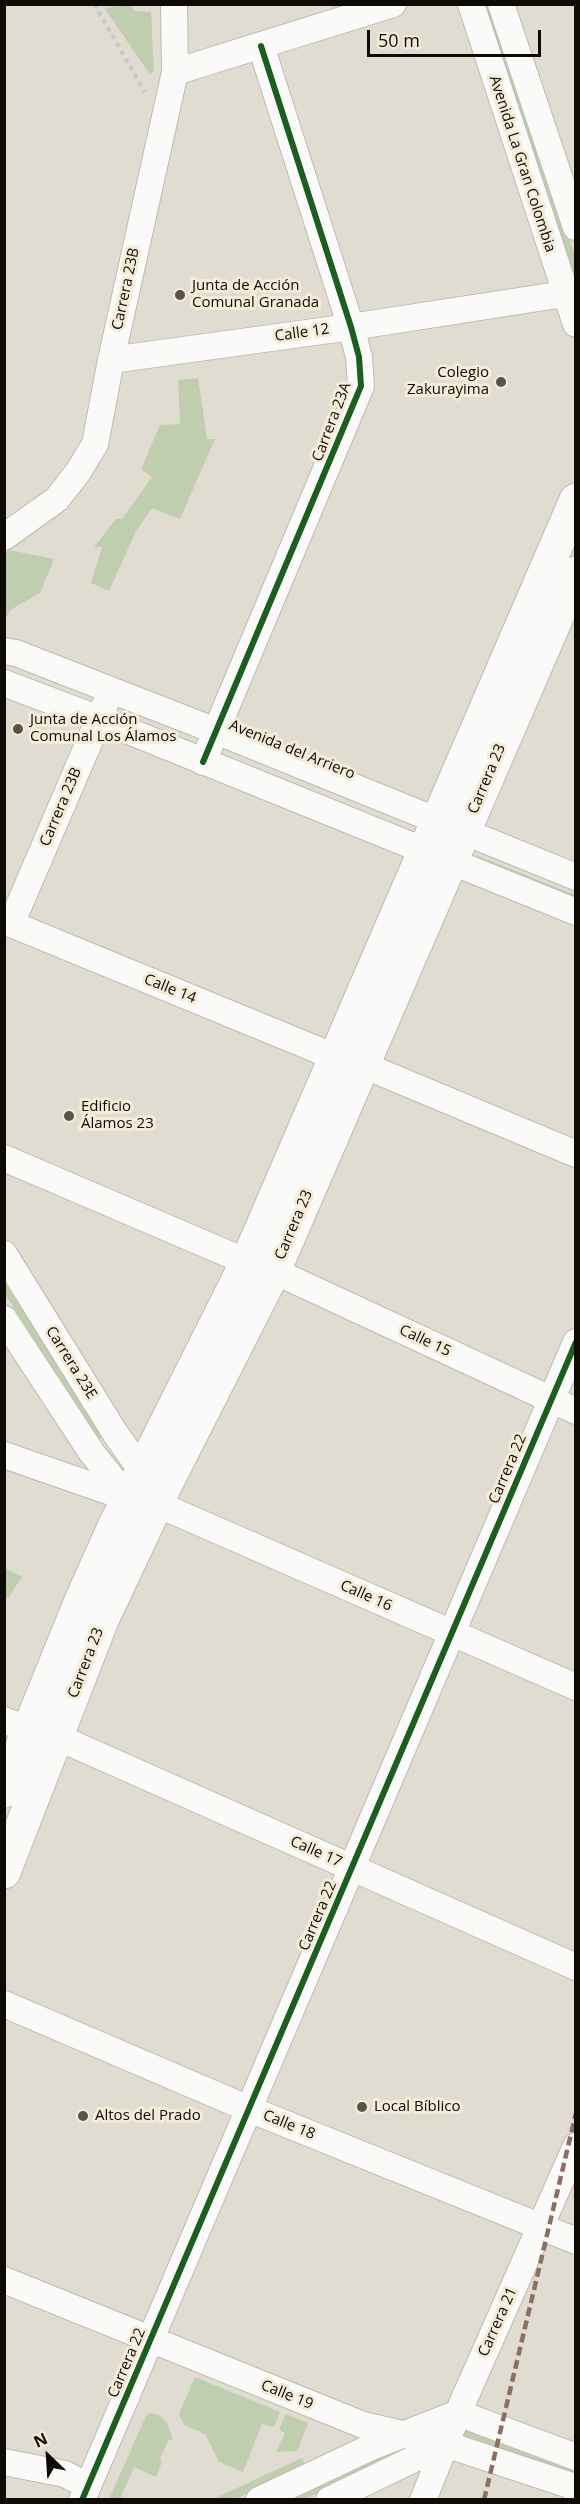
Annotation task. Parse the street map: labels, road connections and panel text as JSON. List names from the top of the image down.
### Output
{
  "streets": {
    "main road": ["Carrera 23"],
    "street": [
      "Avenida La Gran Colombia",
      "Carrera 23B",
      "Calle 12",
      "Carrera 23A",
      "Avenida del Arriero",
      "Calle 14",
      "Calle 15",
      "Carrera 23E",
      "Carrera 22",
      "Calle 16",
      "Calle 17",
      "Calle 18",
      "Carrera 21",
      "Calle 19"
    ]
  },
  "crossings": [
    ["Avenida La Gran Colombia", "Calle 12"],
    ["Carrera 23B", "Calle 12"],
    ["Carrera 23B", "Avenida del Arriero"],
    ["Carrera 23B", "Calle 14"],
    ["Calle 12", "Carrera 23A"],
    ["Carrera 23A", "Avenida del Arriero"],
    ["Avenida del Arriero", "Carrera 23"],
    ["Carrera 23", "Calle 14"],
    ["Carrera 23", "Calle 15"],
    ["Carrera 23", "Carrera 23E"],
    ["Carrera 23", "Calle 16"],
    ["Carrera 23", "Calle 17"],
    ["Calle 15", "Carrera 22"],
    ["Carrera 23E", "Calle 16"],
    ["Carrera 22", "Calle 16"],
    ["Carrera 22", "Calle 17"],
    ["Carrera 22", "Calle 18"],
    ["Carrera 22", "Calle 19"],
    ["Calle 18", "Carrera 21"],
    ["Carrera 21", "Calle 19"]
  ],
  "places": [
    "Junta de Acción Comunal Granada",
    "Colegio Zakurayima",
    "Junta de Acción Comunal Los Álamos",
    "Edificio Álamos 23",
    "Local Bíblico",
    "Altos del Prado"
  ],
  "scale_bar": "50 m",
  "north": "top left"
}
